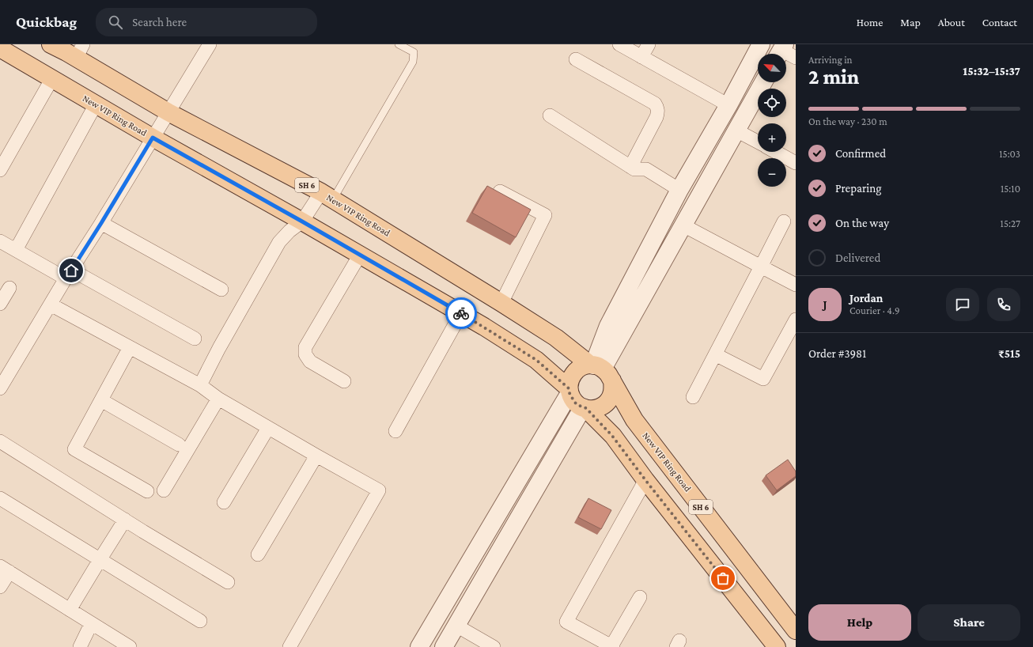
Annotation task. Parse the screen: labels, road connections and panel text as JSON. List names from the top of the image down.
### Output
{
  "streets": {
    "main road": ["New VIP Ring Road", "SH 6"]
  },
  "crossings": [
    ["New VIP Ring Road", "SH 6"]
  ],
  "north": "top left",
  "page": {
    "header": "Quickbag",
    "search": "Search here",
    "nav": [
      "Home",
      "Map",
      "About",
      "Contact"
    ],
    "heading": ["2 min", "Arriving in", "15:32–15:37"],
    "panel": [
      "Jordan",
      "Courier · 4.9",
      "Order #3981",
      "₹515"
    ],
    "map_buttons": ["+", "−"],
    "bar": "On the way · 230 m",
    "list": [
      ["Confirmed", "15:03"],
      ["Preparing", "15:10"],
      ["On the way", "15:27"],
      "Delivered"
    ],
    "round": "J",
    "buttons": ["Help", "Share"]
  }
}
